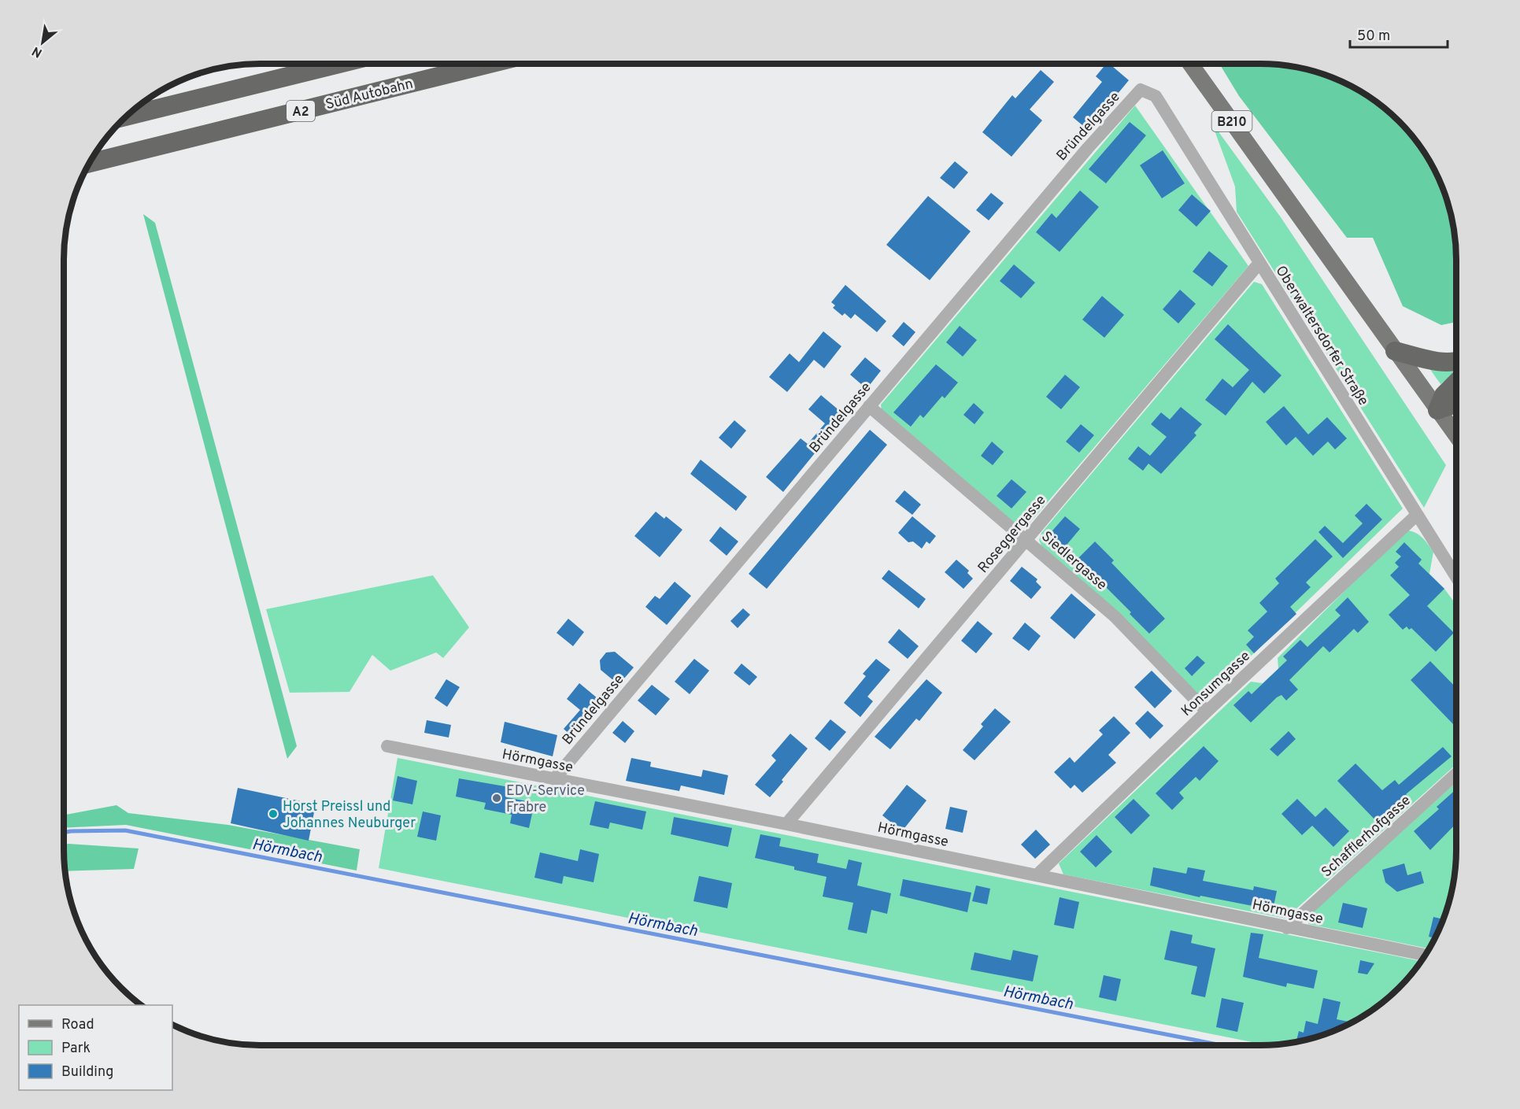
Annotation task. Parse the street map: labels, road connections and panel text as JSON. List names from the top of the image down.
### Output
{
  "streets": {
    "highway": ["Süd Autobahn", "A2"],
    "main road": ["B210"],
    "street": [
      "Bründelgasse",
      "Oberwaltersdorfer Straße",
      "Roseggergasse",
      "Siedlergasse",
      "Konsumgasse",
      "Hörmgasse",
      "Schafflerhofgasse"
    ]
  },
  "crossings": [
    ["Bründelgasse", "Oberwaltersdorfer Straße"],
    ["Bründelgasse", "Siedlergasse"],
    ["Bründelgasse", "Hörmgasse"],
    ["Oberwaltersdorfer Straße", "Roseggergasse"],
    ["Oberwaltersdorfer Straße", "Konsumgasse"],
    ["Roseggergasse", "Siedlergasse"],
    ["Roseggergasse", "Hörmgasse"],
    ["Siedlergasse", "Konsumgasse"],
    ["Konsumgasse", "Hörmgasse"],
    ["Hörmgasse", "Schafflerhofgasse"]
  ],
  "water": ["Hörmbach"],
  "places": ["EDV-Service Frabre", "Horst Preissl und Johannes Neuburger"],
  "legend": ["Road", "Park", "Building"],
  "scale_bar": "50 m",
  "north": "bottom left"
}
